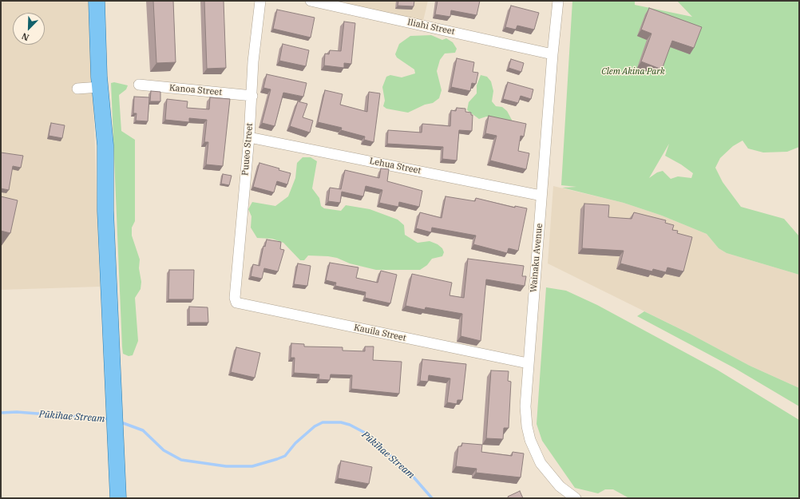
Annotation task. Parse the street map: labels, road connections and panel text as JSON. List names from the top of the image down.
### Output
{
  "streets": {
    "street": [
      "Iliahi Street",
      "Kanoa Street",
      "Puueo Street",
      "Lehua Street",
      "Wainaku Avenue",
      "Kauila Street"
    ]
  },
  "crossings": [
    ["Iliahi Street", "Wainaku Avenue"],
    ["Kanoa Street", "Puueo Street"],
    ["Puueo Street", "Lehua Street"],
    ["Puueo Street", "Kauila Street"],
    ["Lehua Street", "Wainaku Avenue"],
    ["Wainaku Avenue", "Kauila Street"]
  ],
  "water": ["Pūkīhae Stream"],
  "parks": ["Clem Akina Park"],
  "north": "bottom left"
}
